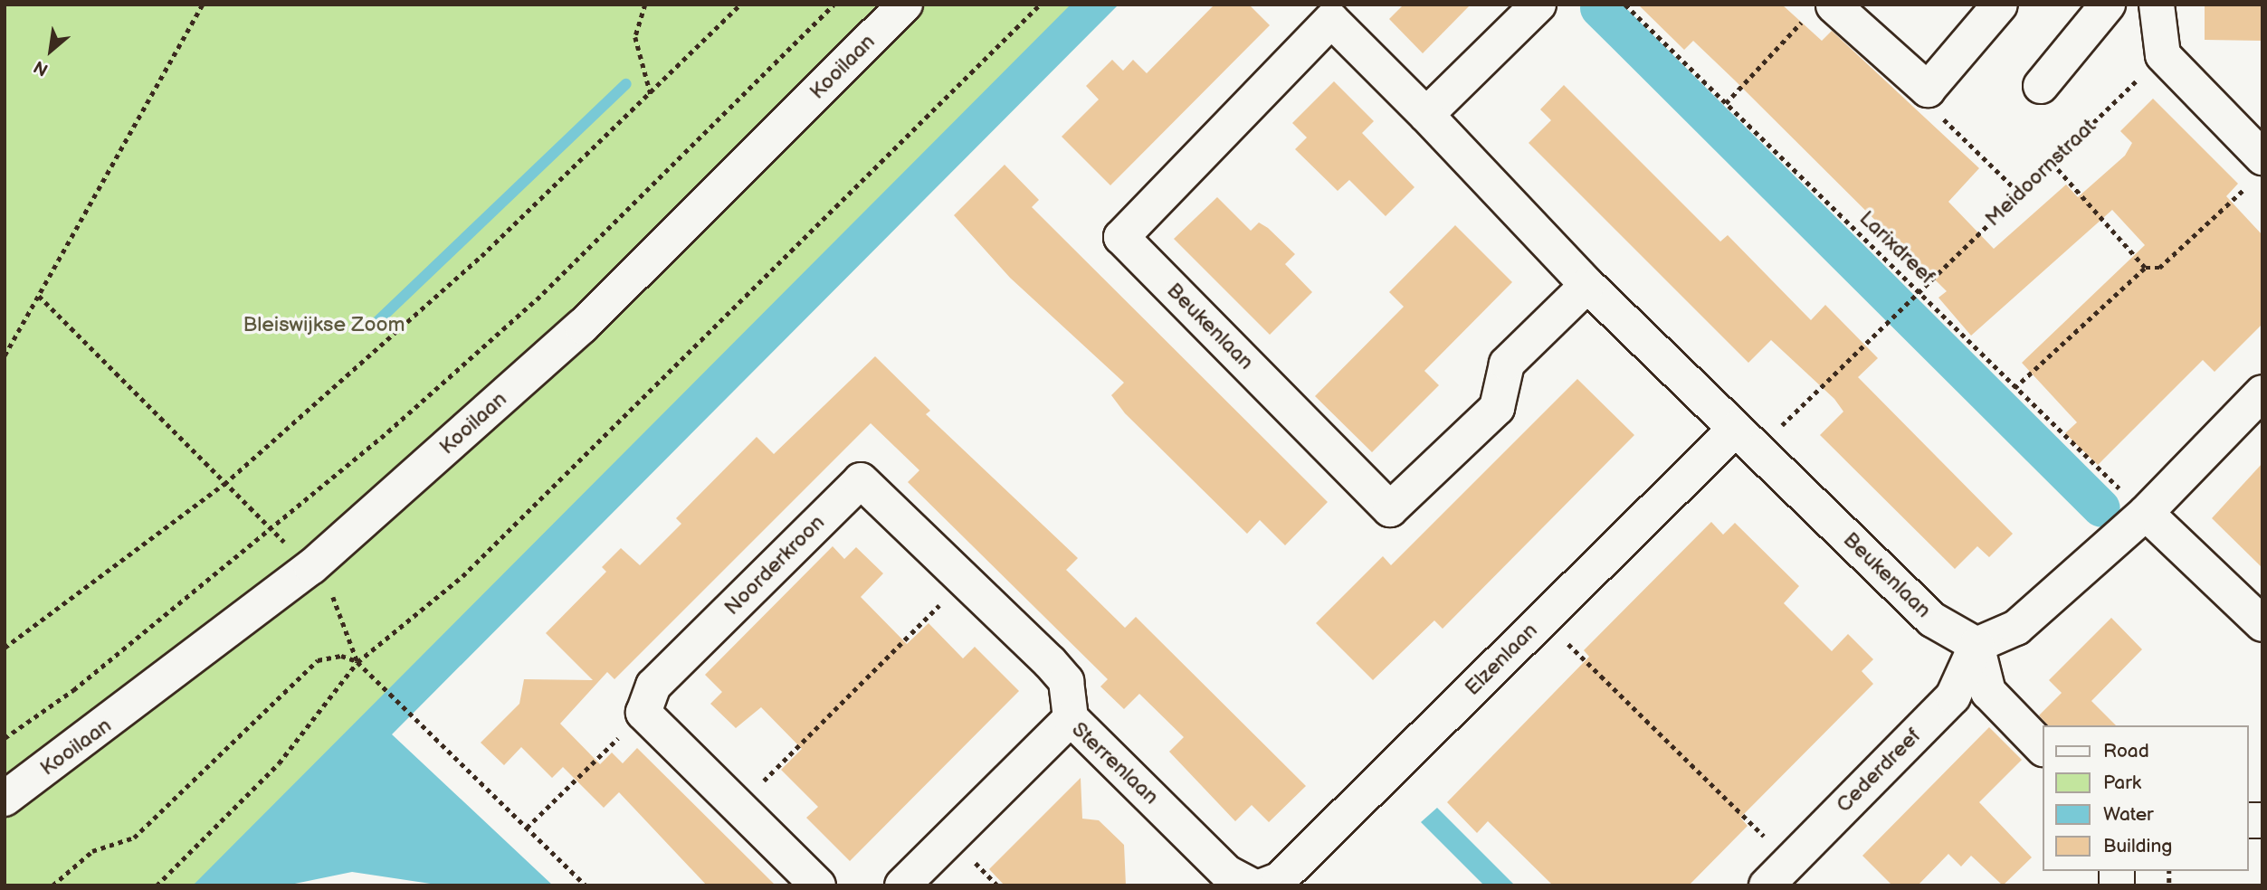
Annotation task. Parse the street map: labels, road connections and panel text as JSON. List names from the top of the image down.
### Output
{
  "streets": {
    "street": [
      "Kooilaan",
      "Beukenlaan",
      "Noorderkroon",
      "Elzenlaan",
      "Sterrenlaan",
      "Cederdreef"
    ],
    "path": ["Meidoornstraat", "Larixdreef"]
  },
  "crossings": [
    ["Meidoornstraat", "Larixdreef"],
    ["Meidoornstraat", "Beukenlaan"],
    ["Meidoornstraat", "Elzenlaan"],
    ["Beukenlaan", "Elzenlaan"],
    ["Beukenlaan", "Cederdreef"],
    ["Noorderkroon", "Sterrenlaan"]
  ],
  "parks": ["Bleiswijkse Zoom"],
  "legend": [
    "Road",
    "Park",
    "Water",
    "Building"
  ],
  "north": "bottom left"
}
